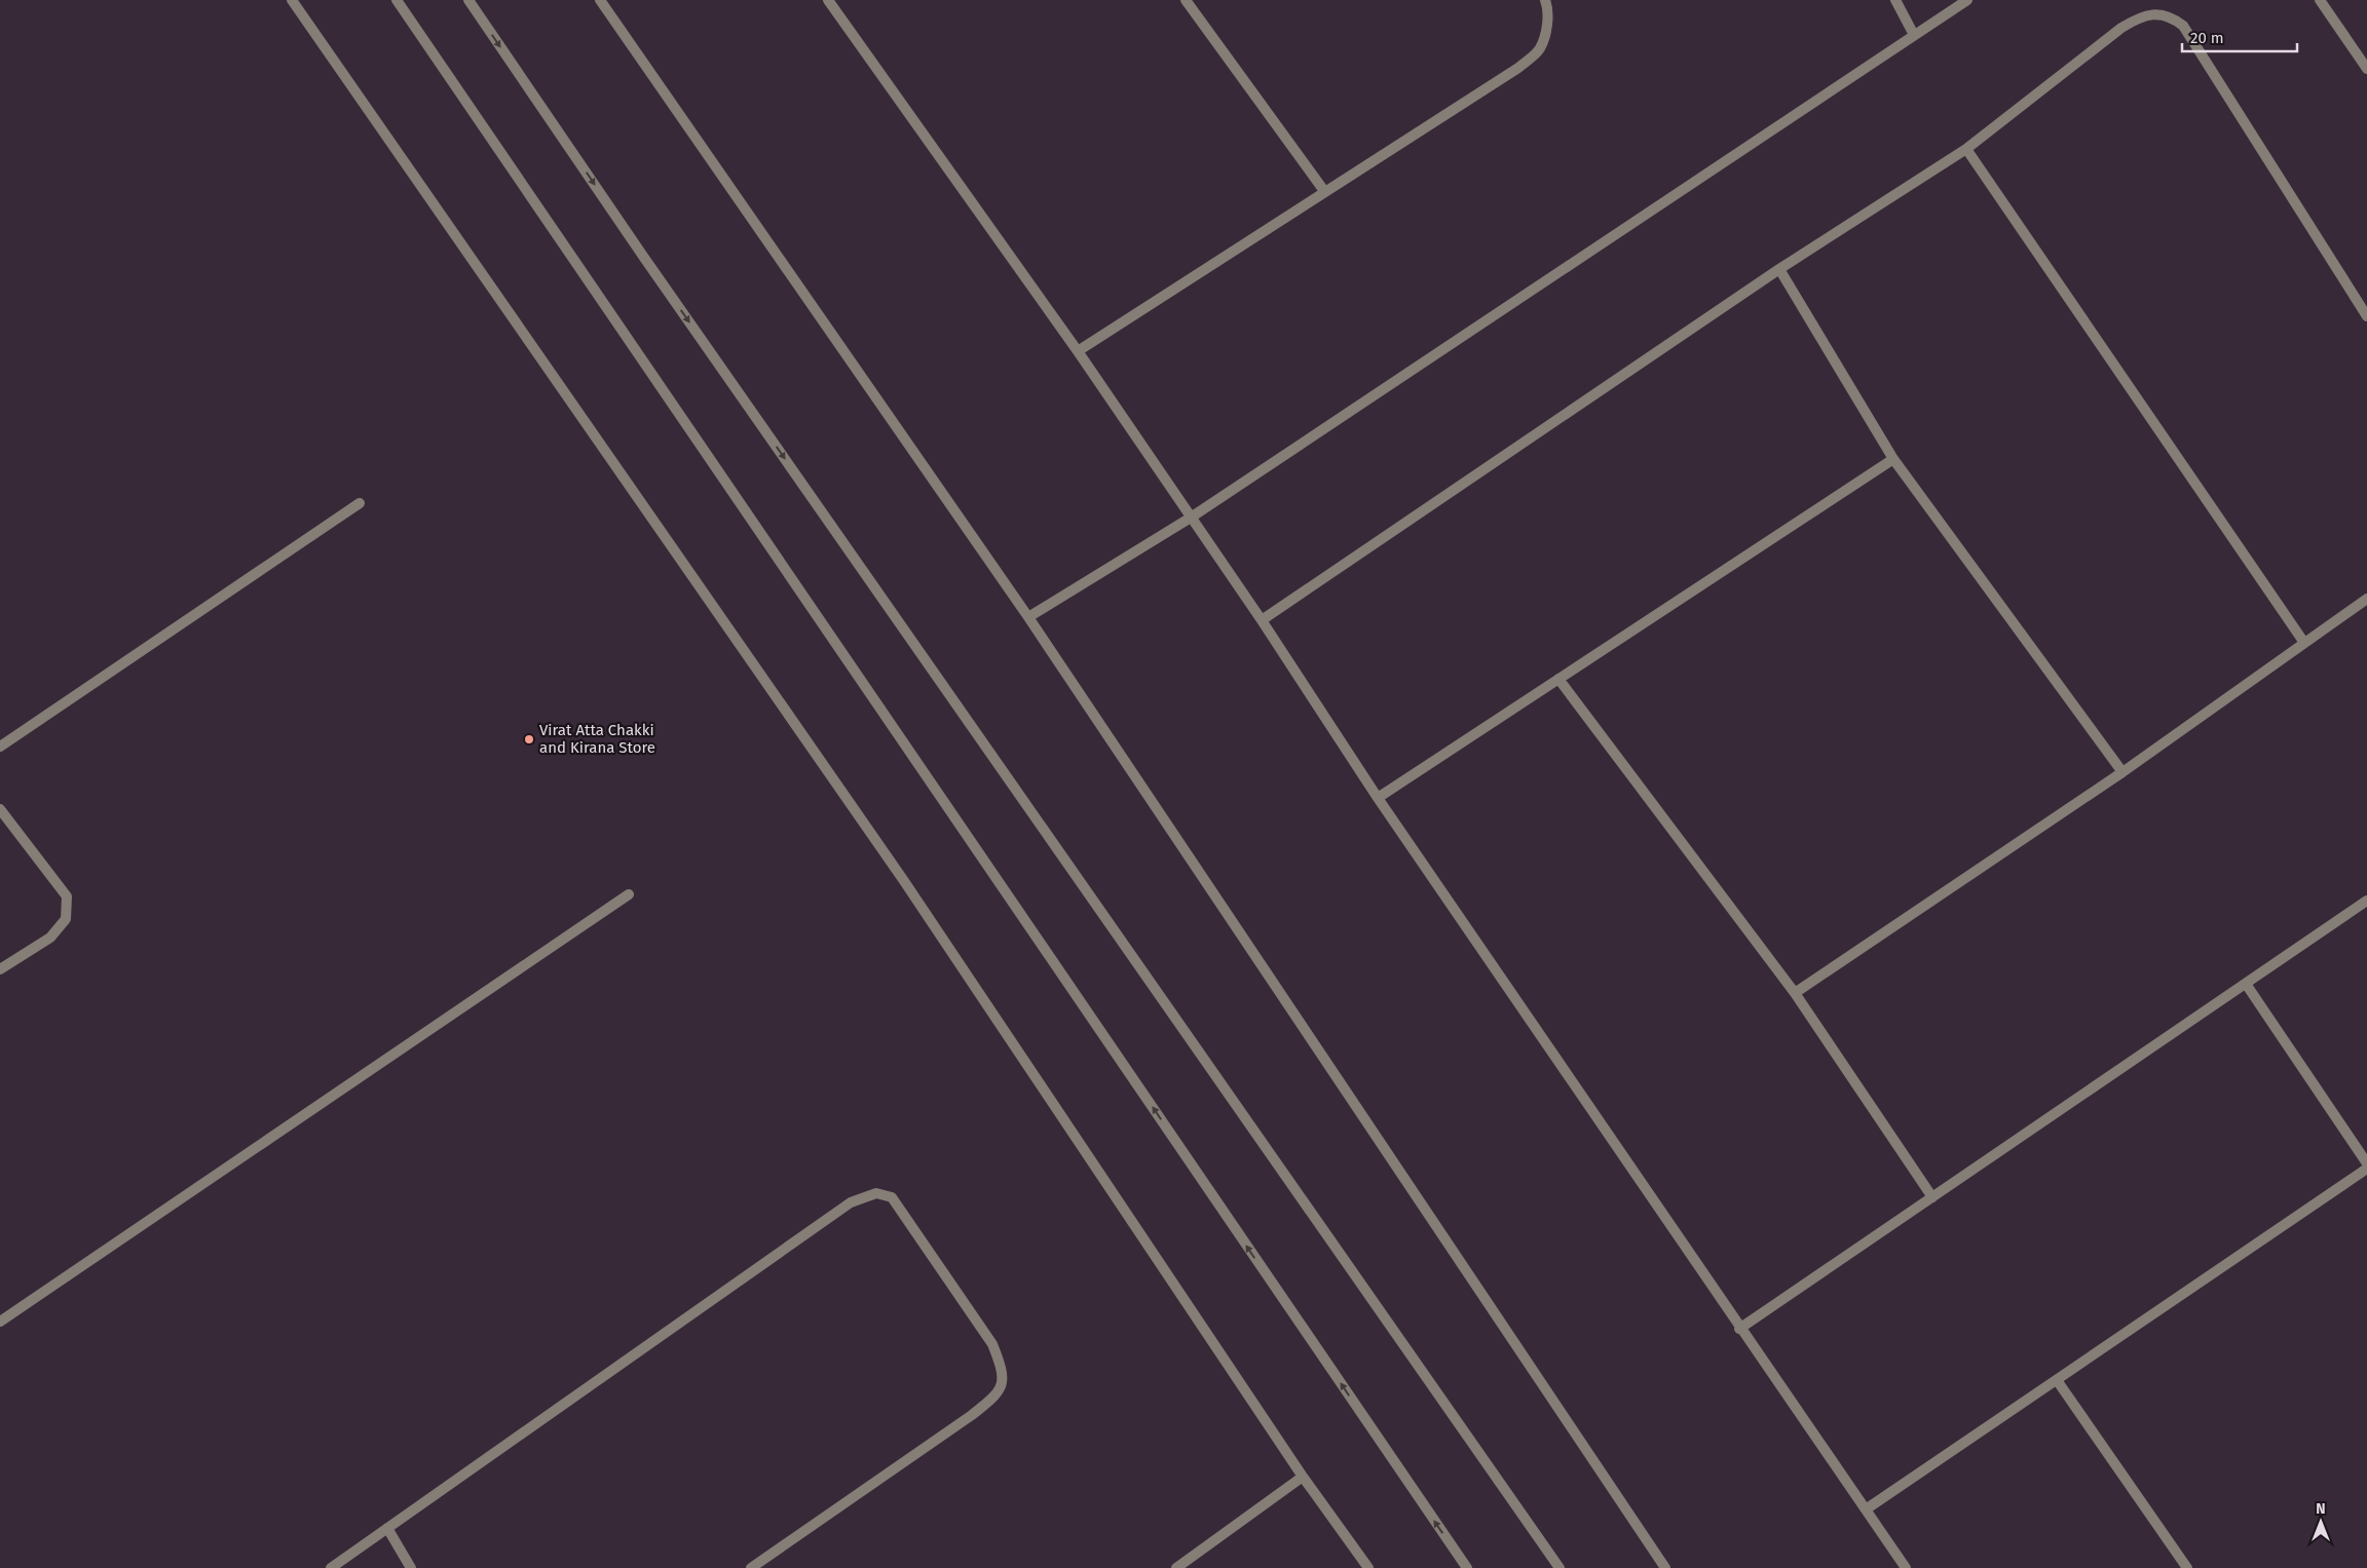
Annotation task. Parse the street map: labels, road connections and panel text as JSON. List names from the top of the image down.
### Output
{
  "places": ["Virat Atta Chakki and Kirana Store"],
  "scale_bar": "20 m",
  "north": "top"
}
